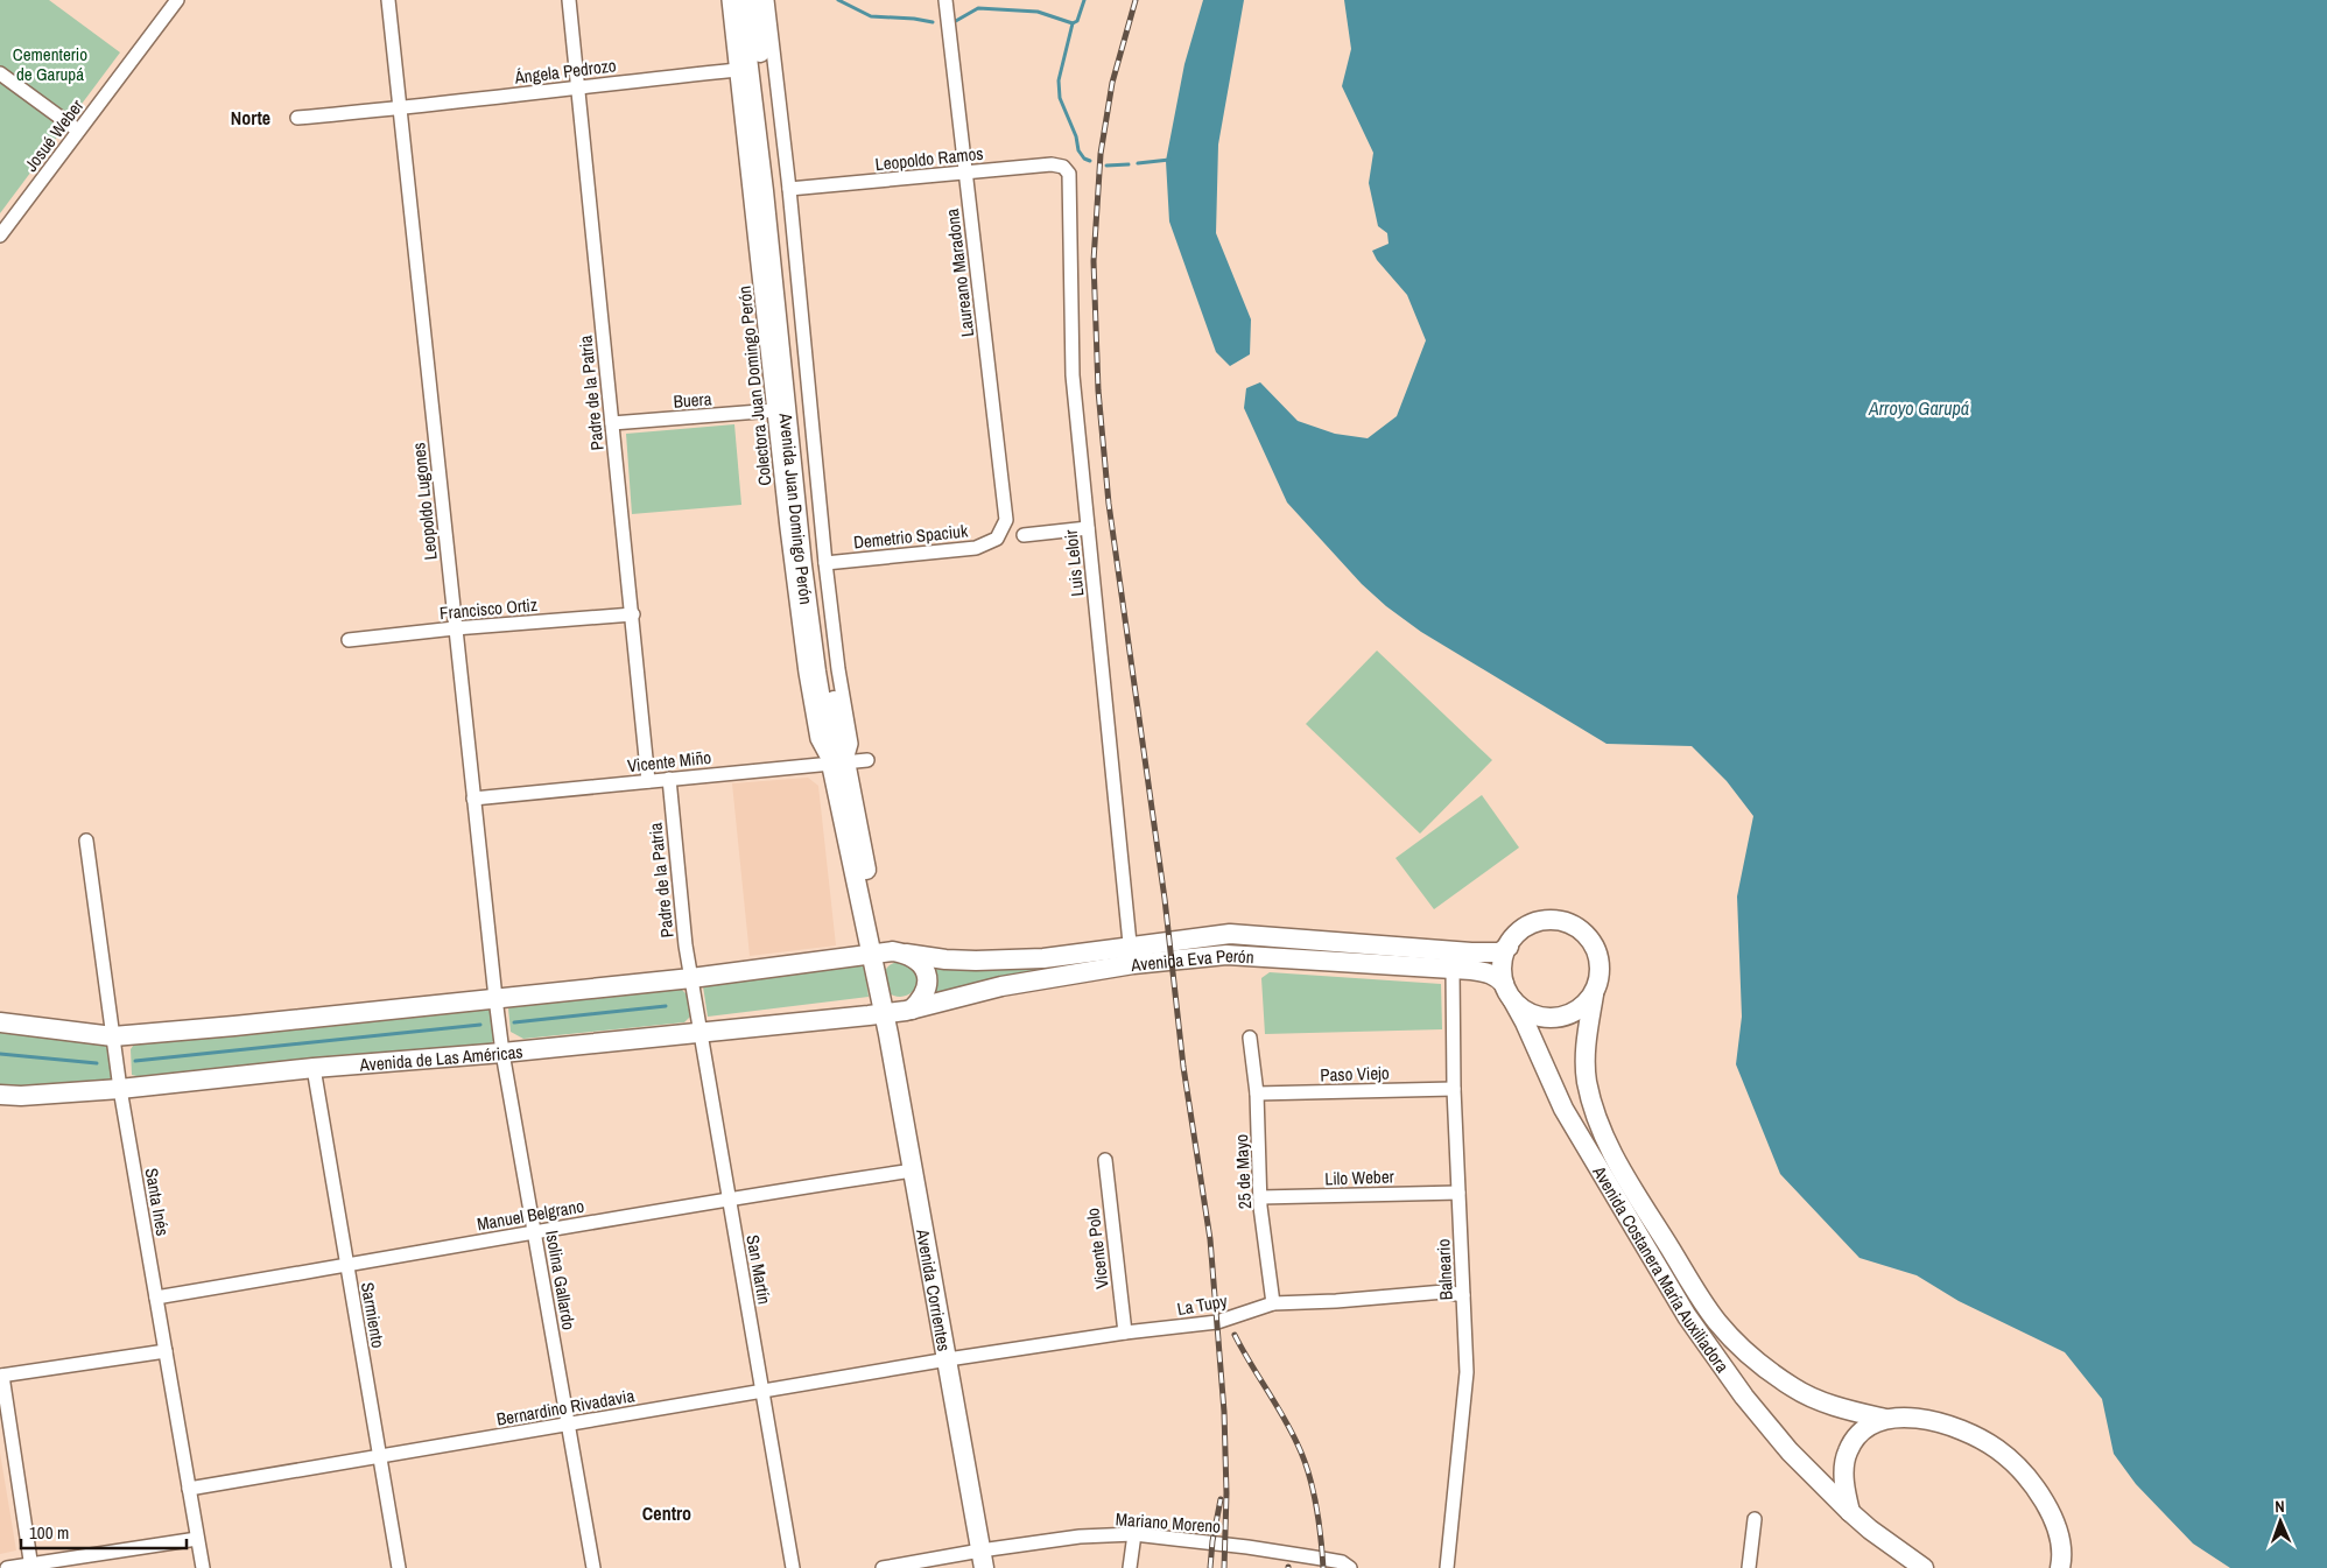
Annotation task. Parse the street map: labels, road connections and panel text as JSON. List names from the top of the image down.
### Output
{
  "streets": {
    "main road": [
      "Avenida Juan Domingo Perón",
      "Avenida Eva Perón",
      "Avenida de Las Américas",
      "Avenida Costanera María Auxiliadora",
      "Avenida Corrientes"
    ],
    "street": [
      "Ángela Pedrozo",
      "Josué Weber",
      "Leopoldo Ramos",
      "Laureano Maradona",
      "Colectora Juan Domingo Perón",
      "Padre de la Patria",
      "Buera",
      "Leopoldo Lugones",
      "Demetrio Spaciuk",
      "Luis Leloir",
      "Francisco Ortiz",
      "Vicente Miño",
      "Paso Viejo",
      "25 de Mayo",
      "Lilo Weber",
      "Santa Inés",
      "Manuel Belgrano",
      "Vicente Polo",
      "San Martín",
      "Balneario",
      "Isolina Gallardo",
      "La Tupy",
      "Sarmiento",
      "Bernardino Rivadavia",
      "Mariano Moreno"
    ]
  },
  "crossings": [
    ["Ángela Pedrozo", "Colectora Juan Domingo Perón"],
    ["Ángela Pedrozo", "Padre de la Patria"],
    ["Ángela Pedrozo", "Leopoldo Lugones"],
    ["Leopoldo Ramos", "Laureano Maradona"],
    ["Leopoldo Ramos", "Luis Leloir"],
    ["Laureano Maradona", "Demetrio Spaciuk"],
    ["Colectora Juan Domingo Perón", "Buera"],
    ["Colectora Juan Domingo Perón", "Avenida Juan Domingo Perón"],
    ["Colectora Juan Domingo Perón", "Vicente Miño"],
    ["Padre de la Patria", "Buera"],
    ["Padre de la Patria", "Francisco Ortiz"],
    ["Padre de la Patria", "Vicente Miño"],
    ["Padre de la Patria", "San Martín"],
    ["Leopoldo Lugones", "Francisco Ortiz"],
    ["Leopoldo Lugones", "Vicente Miño"],
    ["Leopoldo Lugones", "Isolina Gallardo"],
    ["Avenida Juan Domingo Perón", "Vicente Miño"],
    ["Avenida Juan Domingo Perón", "Avenida Eva Perón"],
    ["Avenida Juan Domingo Perón", "Avenida de Las Américas"],
    ["Avenida Juan Domingo Perón", "Avenida Corrientes"],
    ["Luis Leloir", "Avenida Eva Perón"],
    ["Avenida Eva Perón", "Avenida de Las Américas"],
    ["Avenida Eva Perón", "Avenida Costanera María Auxiliadora"],
    ["Avenida Eva Perón", "Balneario"],
    ["Avenida Eva Perón", "Avenida Corrientes"],
    ["Avenida de Las Américas", "Santa Inés"],
    ["Avenida de Las Américas", "San Martín"],
    ["Avenida de Las Américas", "Isolina Gallardo"],
    ["Avenida de Las Américas", "Avenida Corrientes"],
    ["Avenida de Las Américas", "Sarmiento"],
    ["Paso Viejo", "25 de Mayo"],
    ["Paso Viejo", "Balneario"],
    ["25 de Mayo", "Lilo Weber"],
    ["25 de Mayo", "La Tupy"],
    ["Lilo Weber", "Balneario"],
    ["Santa Inés", "Manuel Belgrano"],
    ["Santa Inés", "Bernardino Rivadavia"],
    ["Manuel Belgrano", "San Martín"],
    ["Manuel Belgrano", "Isolina Gallardo"],
    ["Manuel Belgrano", "Avenida Corrientes"],
    ["Manuel Belgrano", "Sarmiento"],
    ["Vicente Polo", "La Tupy"],
    ["San Martín", "Bernardino Rivadavia"],
    ["Balneario", "La Tupy"],
    ["Isolina Gallardo", "Bernardino Rivadavia"],
    ["Avenida Corrientes", "La Tupy"],
    ["Avenida Corrientes", "Bernardino Rivadavia"],
    ["Avenida Corrientes", "Mariano Moreno"],
    ["La Tupy", "Bernardino Rivadavia"],
    ["Sarmiento", "Bernardino Rivadavia"]
  ],
  "districts": ["Norte", "Centro"],
  "water": ["Arroyo Garupá"],
  "parks": ["Cementerio de Garupá"],
  "scale_bar": "100 m",
  "north": "top"
}
